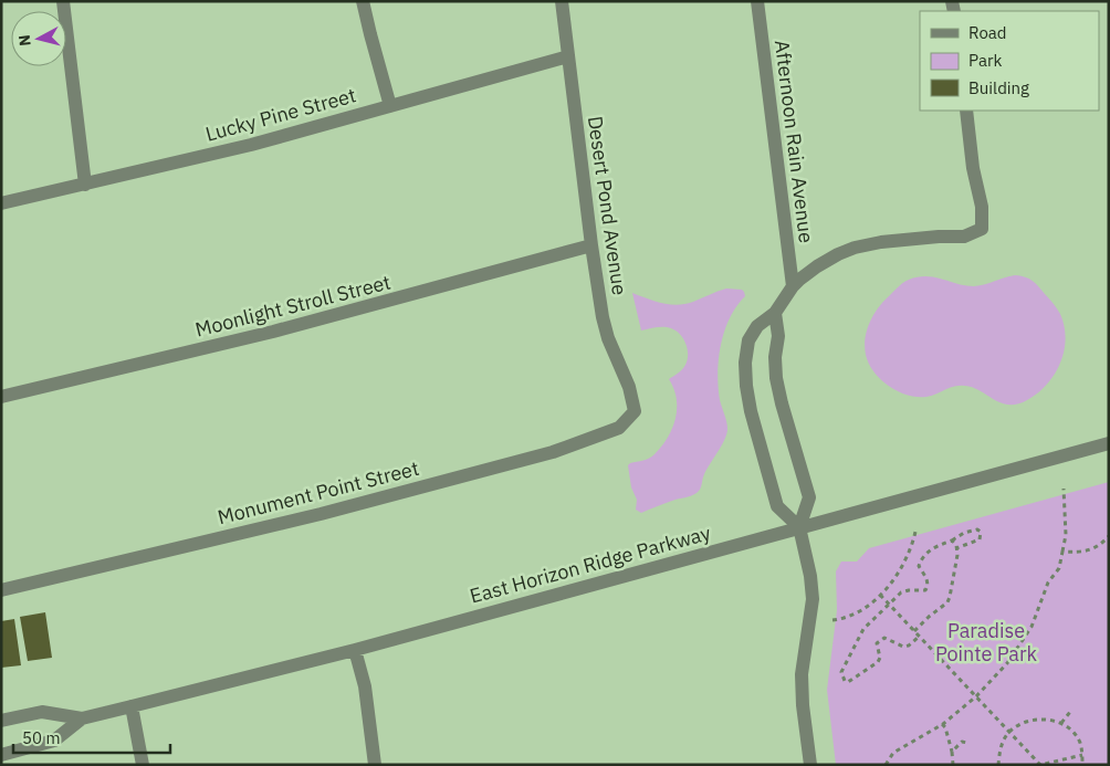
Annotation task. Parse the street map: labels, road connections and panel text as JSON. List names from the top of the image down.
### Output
{
  "streets": {
    "street": [
      "Lucky Pine Street",
      "Afternoon Rain Avenue",
      "Desert Pond Avenue",
      "Moonlight Stroll Street",
      "Monument Point Street",
      "East Horizon Ridge Parkway"
    ]
  },
  "crossings": [
    ["Lucky Pine Street", "Desert Pond Avenue"],
    ["Desert Pond Avenue", "Moonlight Stroll Street"],
    ["Desert Pond Avenue", "Monument Point Street"]
  ],
  "parks": ["Paradise Pointe Park"],
  "legend": ["Road", "Park", "Building"],
  "scale_bar": "50 m",
  "north": "left"
}
